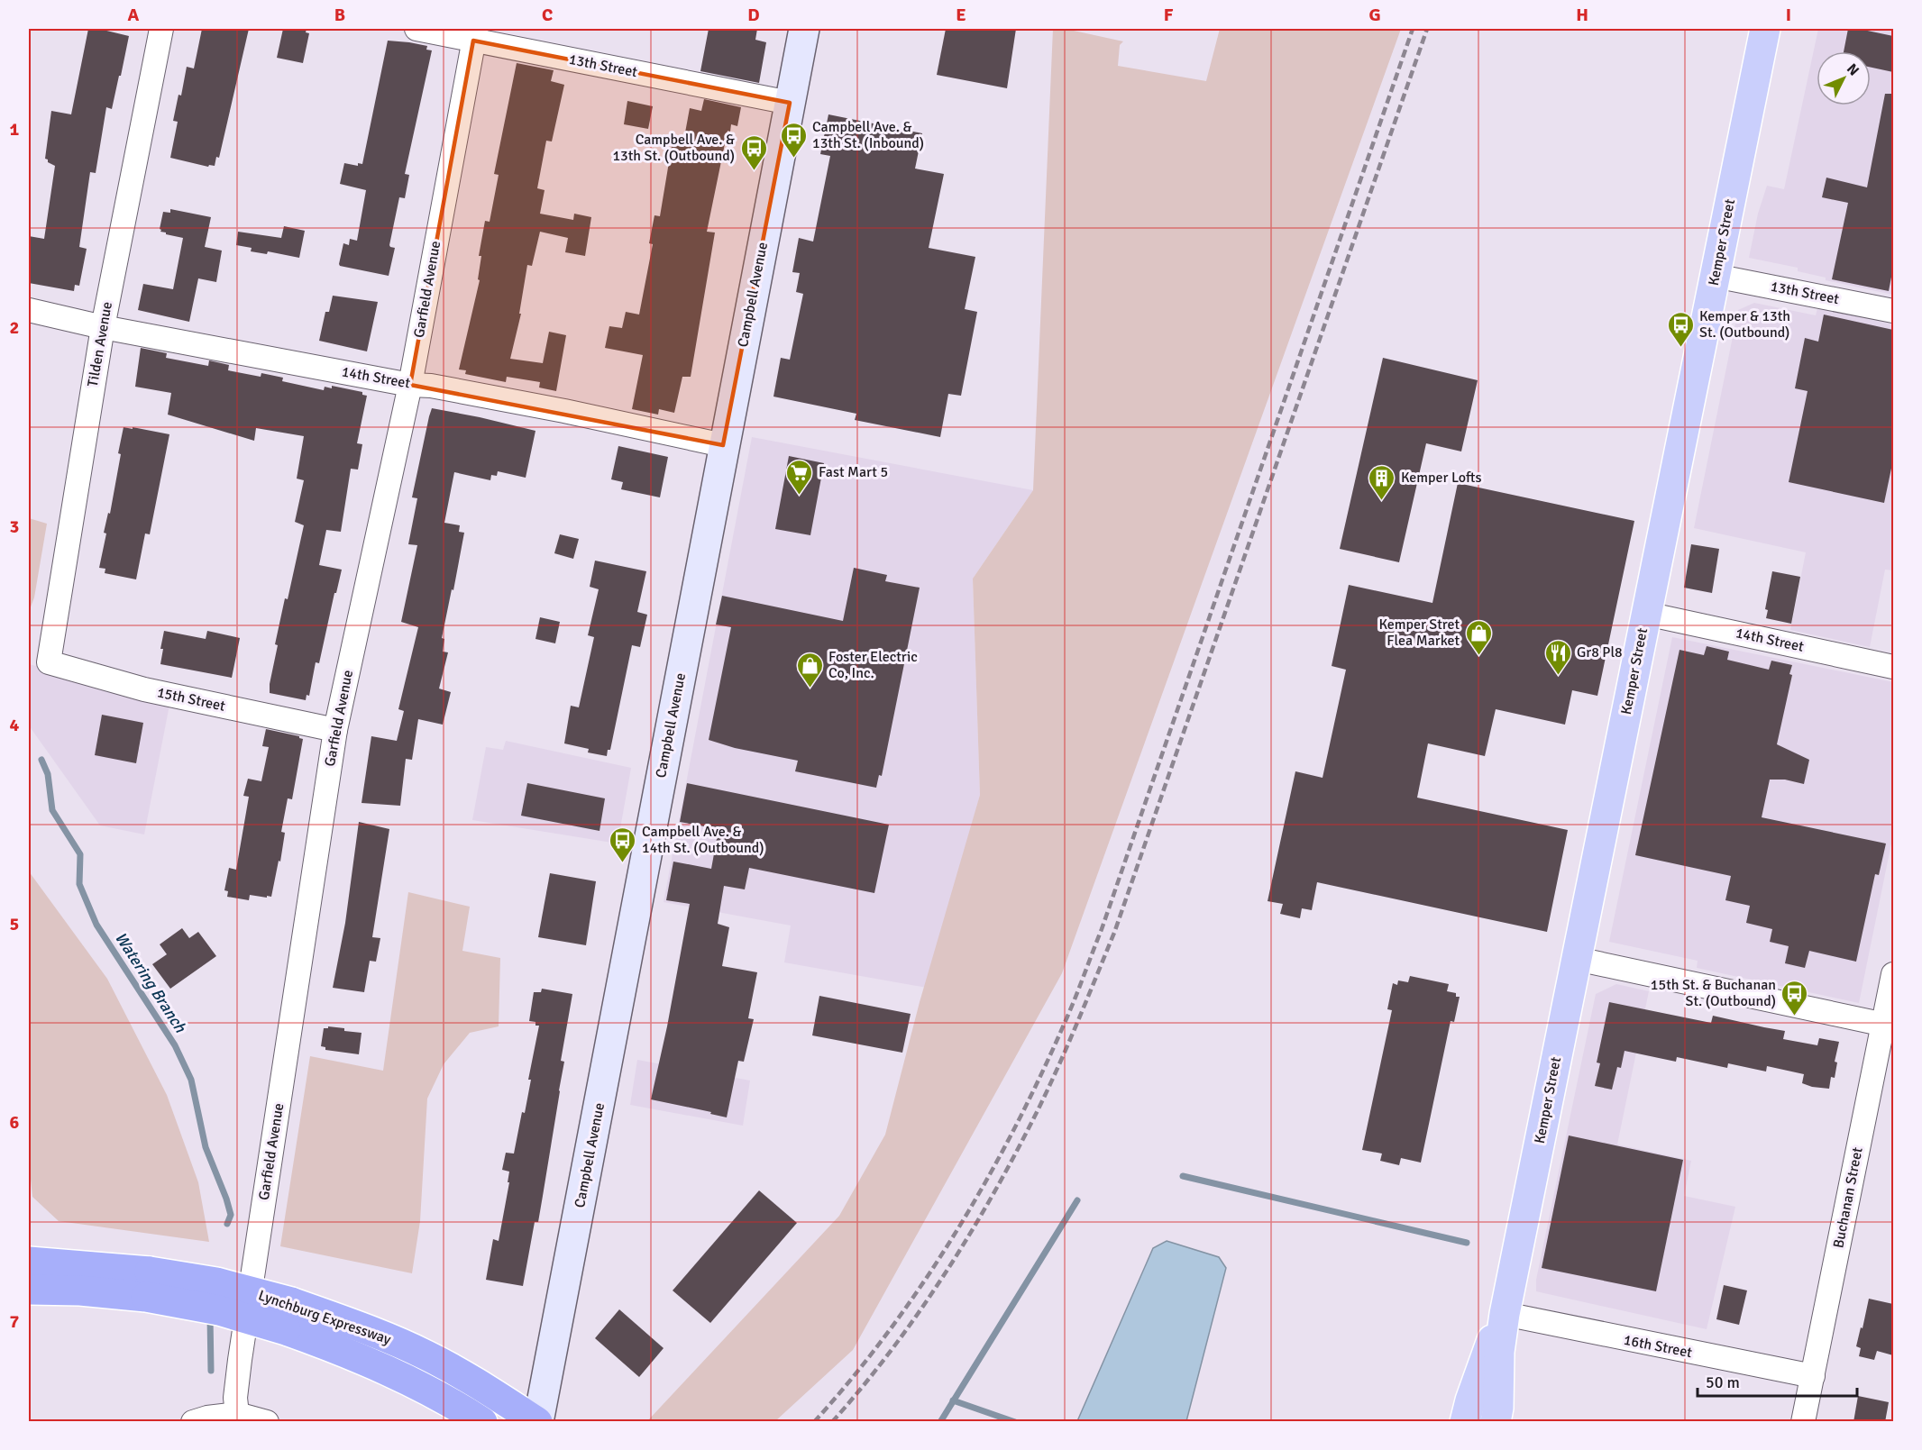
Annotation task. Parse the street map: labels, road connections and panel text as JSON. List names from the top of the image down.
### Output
{
  "streets": {
    "highway": ["Lynchburg Expressway"],
    "main road": ["Kemper Street", "Campbell Avenue"],
    "street": [
      "13th Street",
      "Garfield Avenue",
      "Tilden Avenue",
      "14th Street",
      "15th Street",
      "Buchanan Street",
      "16th Street"
    ]
  },
  "crossings": [
    ["13th Street", "Kemper Street"],
    ["13th Street", "Garfield Avenue"],
    ["13th Street", "Campbell Avenue"],
    ["Kemper Street", "14th Street"],
    ["Kemper Street", "16th Street"],
    ["Garfield Avenue", "14th Street"],
    ["Garfield Avenue", "15th Street"],
    ["Campbell Avenue", "14th Street"],
    ["Campbell Avenue", "Lynchburg Expressway"],
    ["Tilden Avenue", "14th Street"],
    ["Tilden Avenue", "15th Street"],
    ["Buchanan Street", "16th Street"]
  ],
  "water": ["Watering Branch"],
  "places": {
    "bus stop": [
      "Campbell Ave. & 13th St. (Inbound)",
      "Campbell Ave. & 13th St. (Outbound)",
      "Kemper & 13th St. (Outbound)",
      "Campbell Ave. & 14th St. (Outbound)",
      "15th St. & Buchanan St. (Outbound)"
    ],
    "supermarket": ["Fast Mart 5"],
    "building": ["Kemper Lofts"],
    "shop": ["Kemper Stret Flea Market", "Foster Electric Co, Inc."],
    "restaurant": ["Gr8 Pl8"]
  },
  "scale_bar": "50 m",
  "north": "top right",
  "grid": {
    "columns": [
      "A",
      "B",
      "C",
      "D",
      "E",
      "F",
      "G",
      "H",
      "I"
    ],
    "rows": [
      "1",
      "2",
      "3",
      "4",
      "5",
      "6",
      "7"
    ]
  }
}
